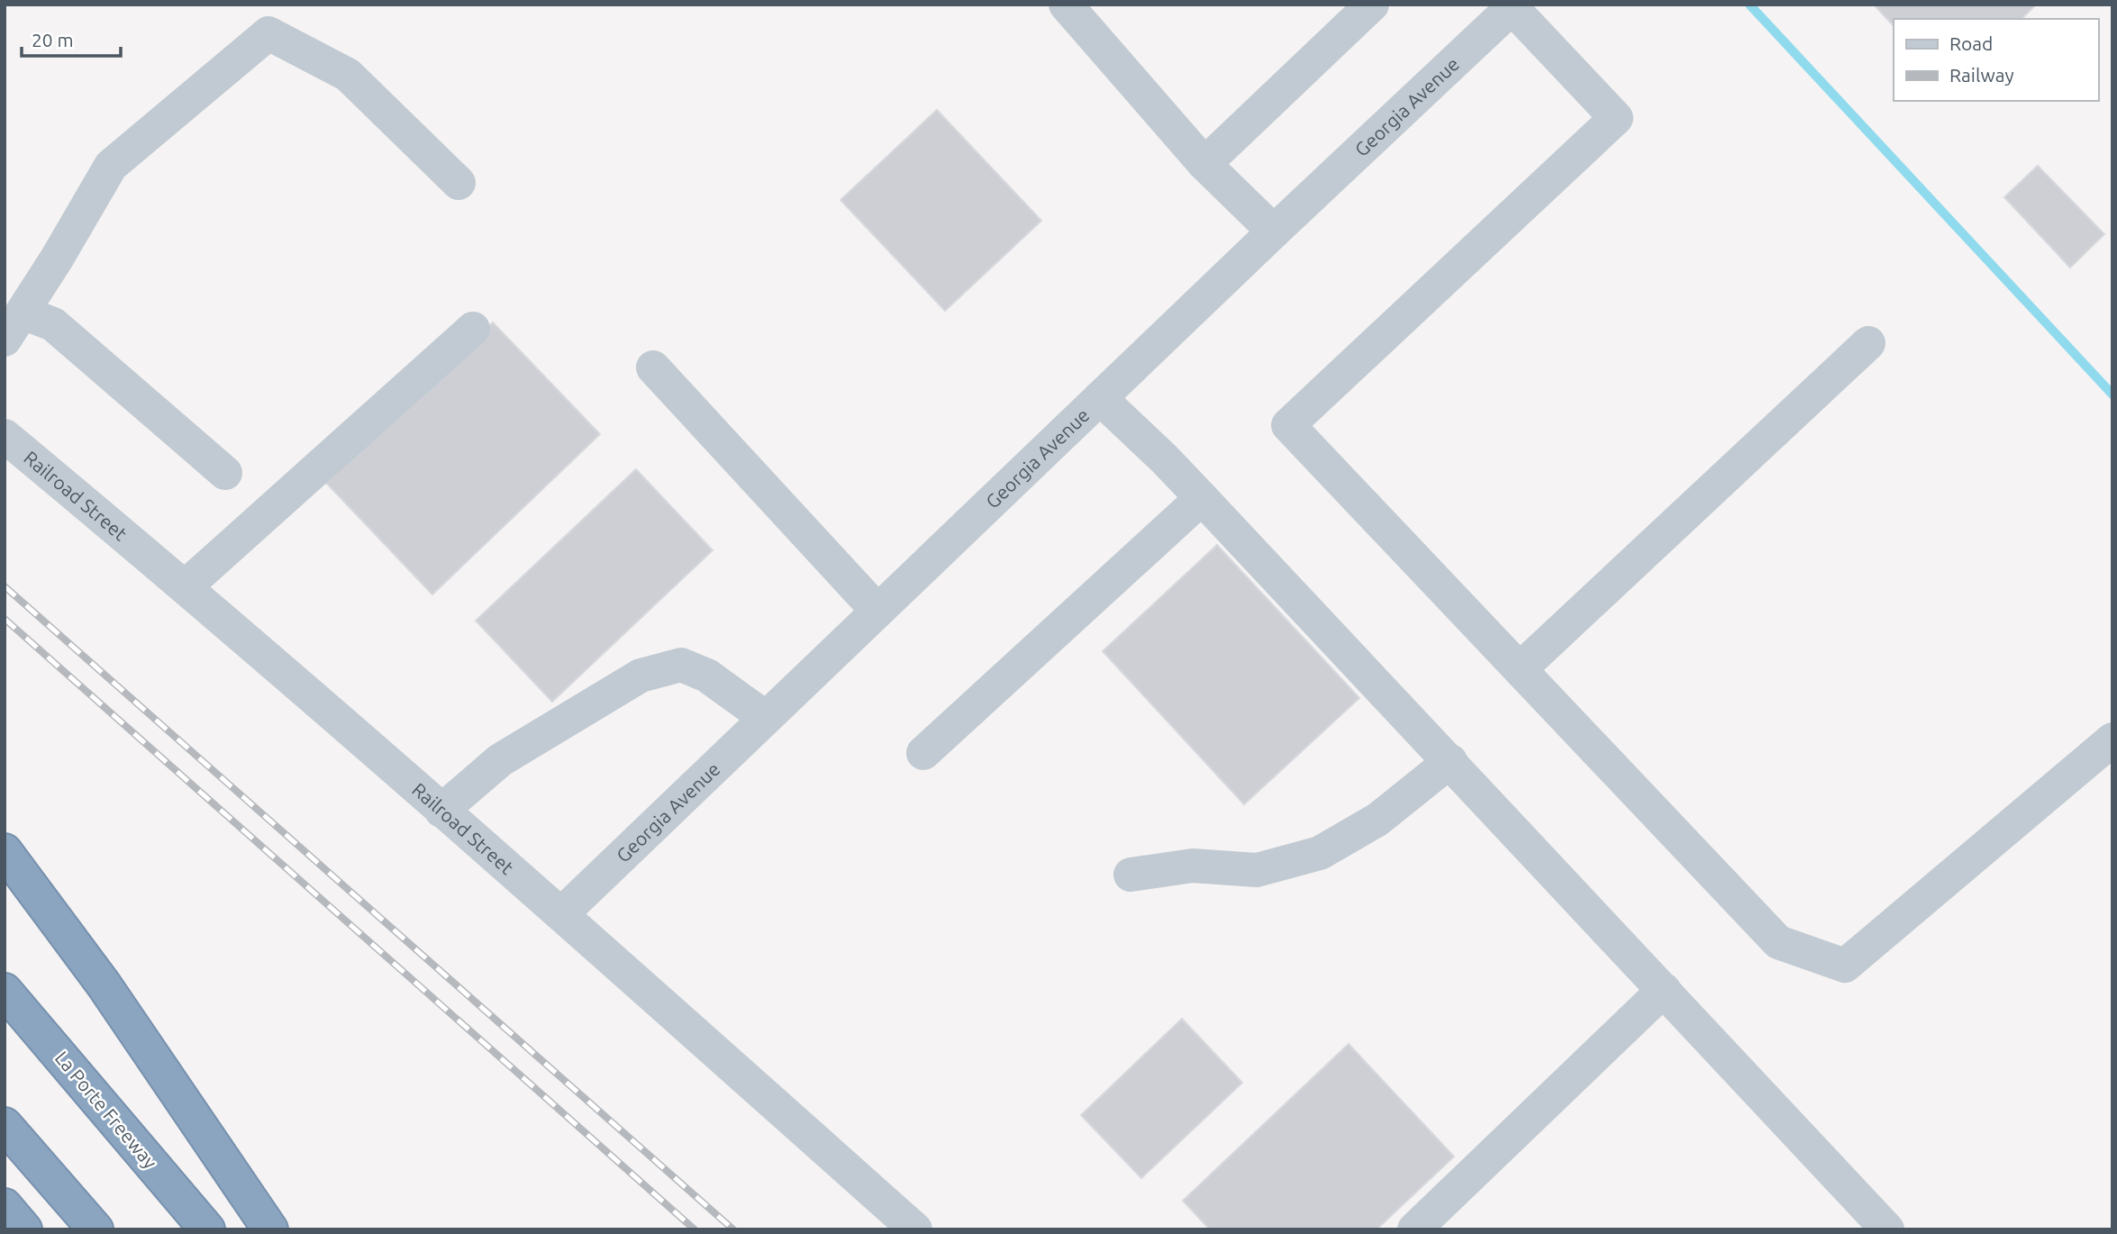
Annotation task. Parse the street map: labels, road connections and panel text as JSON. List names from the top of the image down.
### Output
{
  "streets": {
    "highway": ["La Porte Freeway"],
    "street": ["Georgia Avenue", "Railroad Street"]
  },
  "crossings": [
    ["Georgia Avenue", "Railroad Street"]
  ],
  "legend": ["Road", "Railway"],
  "scale_bar": "20 m"
}
